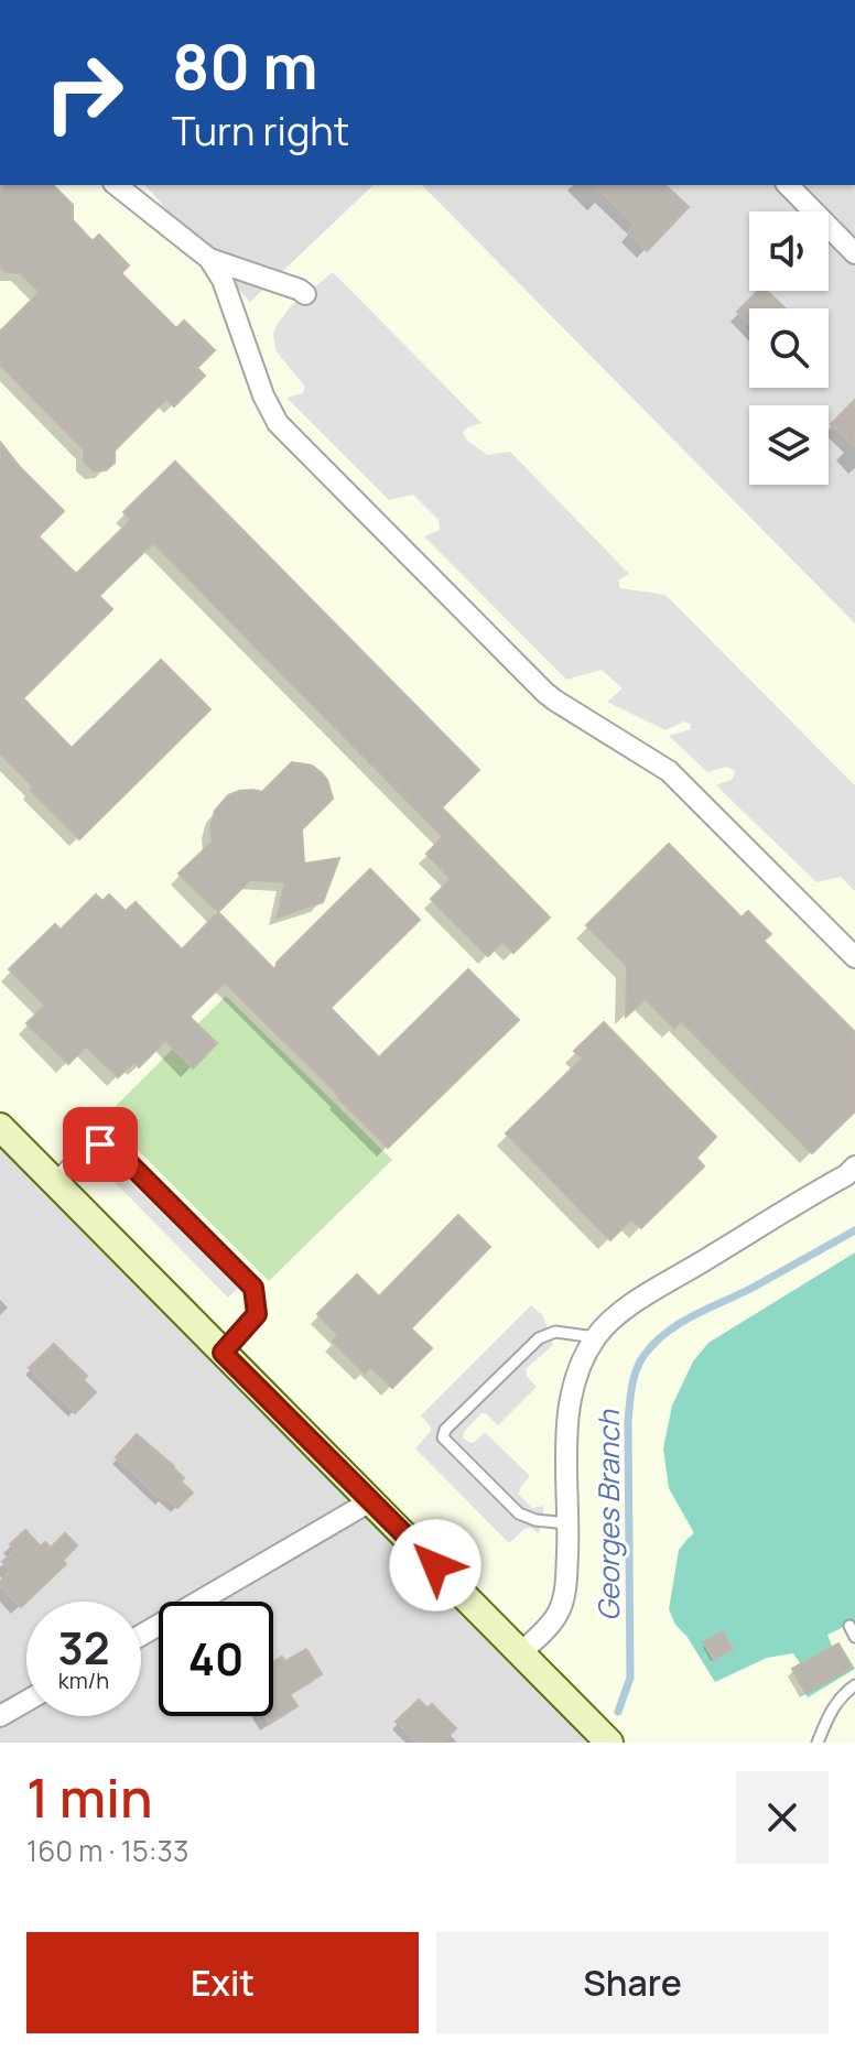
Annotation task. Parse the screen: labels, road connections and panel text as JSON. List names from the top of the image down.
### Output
{
  "water": ["Georges Branch"],
  "page": {
    "turn": ["80 m", "Turn right"],
    "speed": "32 km/h",
    "limit": "40",
    "heading": ["1 min", "160 m · 15:33"],
    "buttons": ["Exit", "Share"]
  }
}
